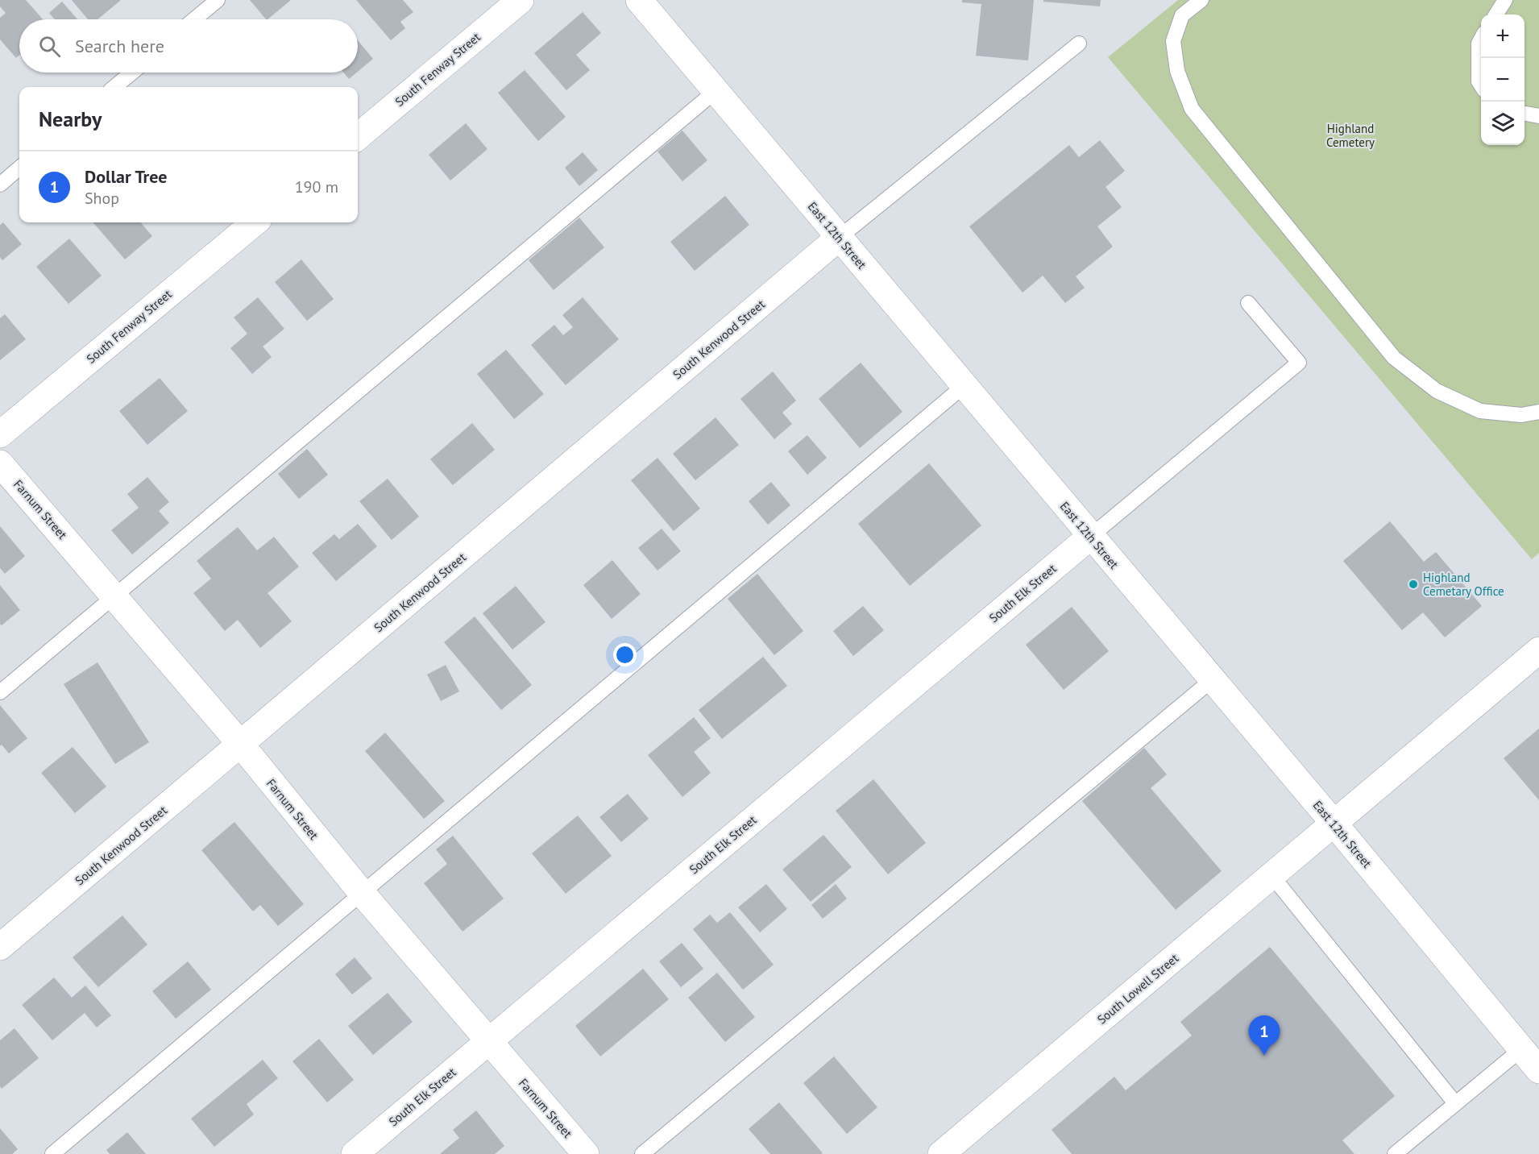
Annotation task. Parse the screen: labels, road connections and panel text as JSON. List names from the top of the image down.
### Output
{
  "streets": {
    "street": [
      "South Fenway Street",
      "East 12th Street",
      "South Kenwood Street",
      "Farnum Street",
      "South Elk Street",
      "South Lowell Street"
    ]
  },
  "crossings": [
    ["East 12th Street", "South Kenwood Street"],
    ["East 12th Street", "South Elk Street"],
    ["East 12th Street", "South Lowell Street"],
    ["South Kenwood Street", "Farnum Street"],
    ["Farnum Street", "South Elk Street"]
  ],
  "parks": ["Highland Cemetery"],
  "places": ["Highland Cemetary Office"],
  "page": {
    "map_buttons": ["+", "−"],
    "search": "Search here",
    "heading": "Nearby",
    "list": [
      {
        "mark": "1",
        "name": "Dollar Tree",
        "note": "Shop",
        "value": "190 m"
      }
    ],
    "pins": "1"
  }
}
